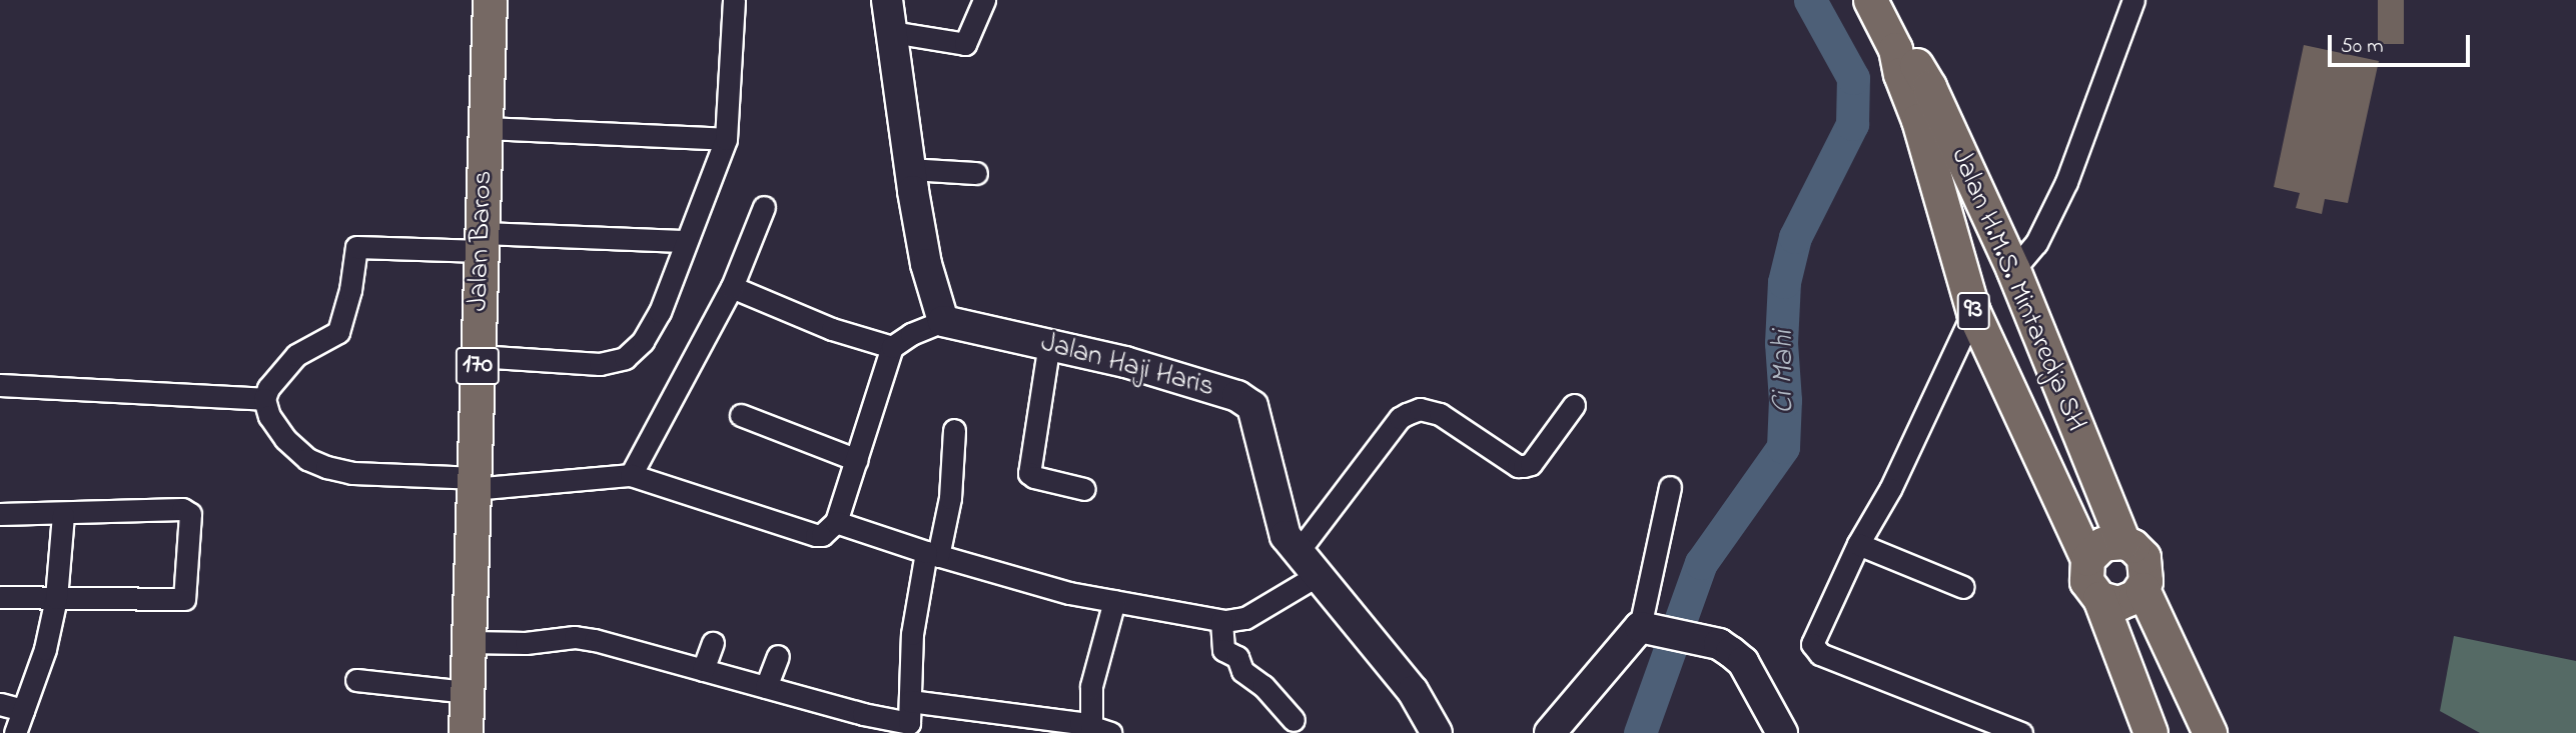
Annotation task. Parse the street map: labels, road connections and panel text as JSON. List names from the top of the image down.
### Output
{
  "streets": {
    "main road": [
      "Jalan Baros",
      "Jalan H.M.S. Mintaredja SH",
      "93",
      "170"
    ],
    "street": ["Jalan Haji Haris"]
  },
  "water": ["Ci Mahi"],
  "scale_bar": "50 m"
}
